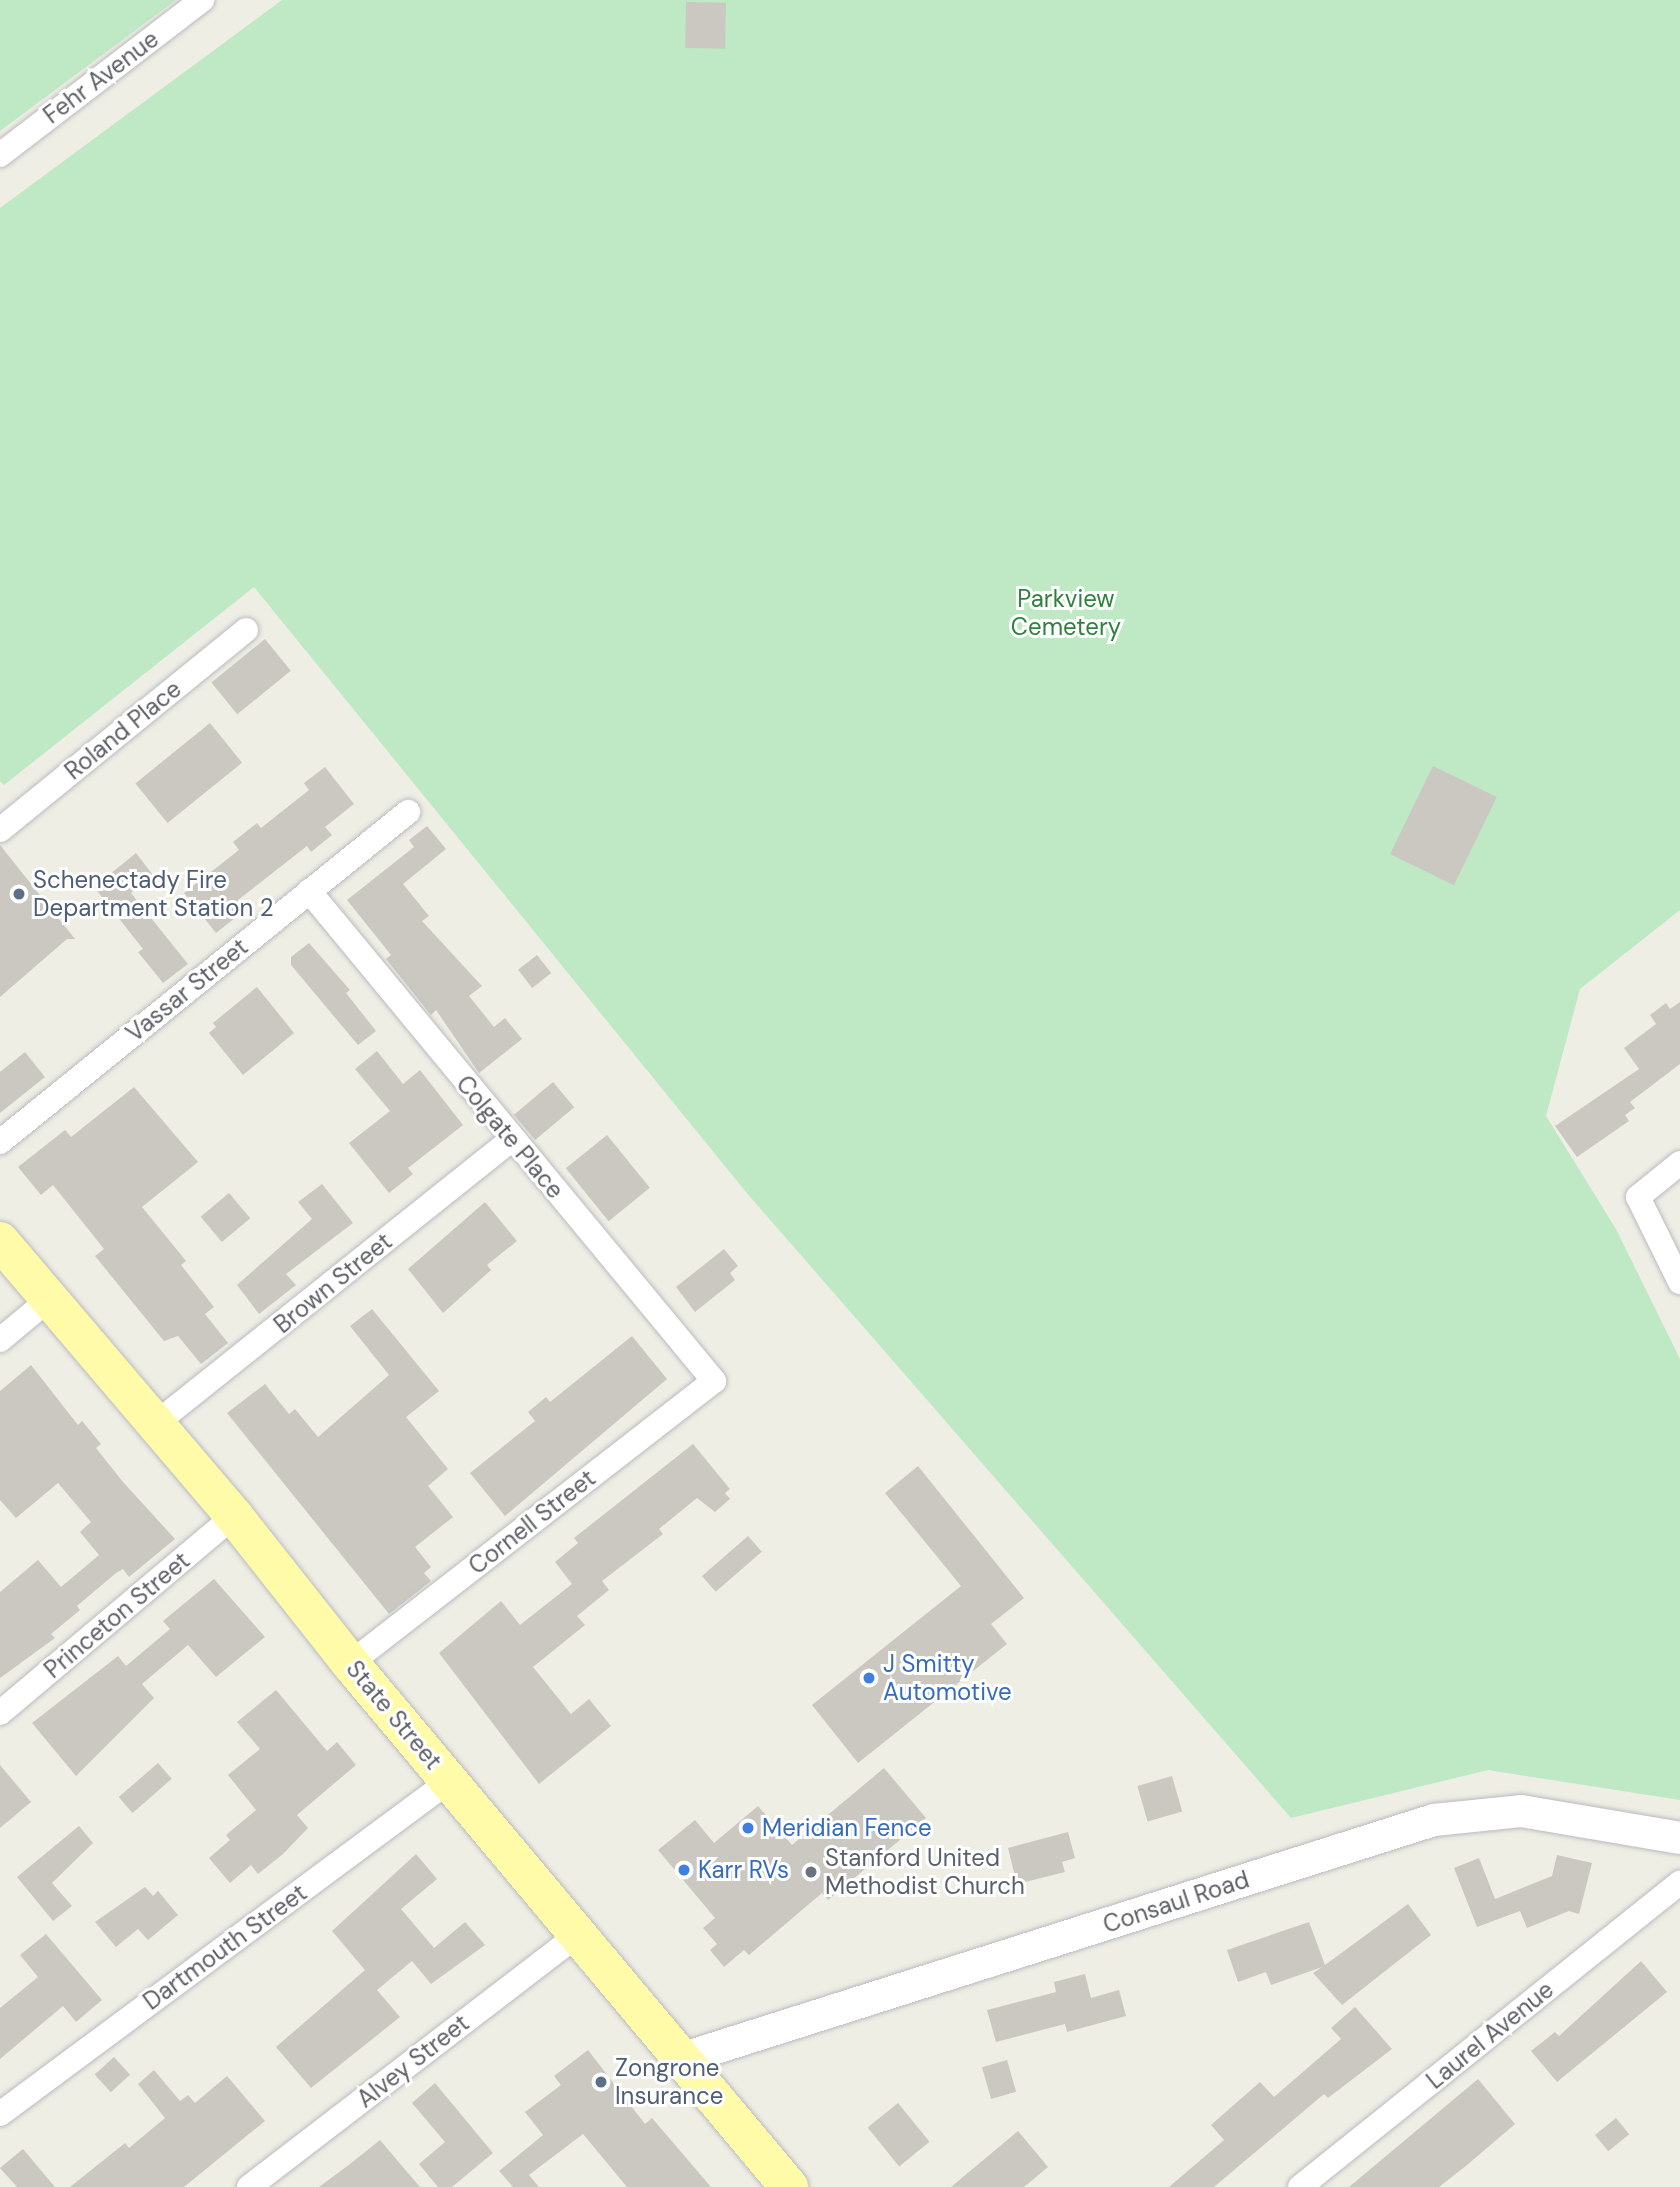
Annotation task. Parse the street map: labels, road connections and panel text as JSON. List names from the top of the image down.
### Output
{
  "streets": {
    "main road": ["State Street"],
    "street": [
      "Fehr Avenue",
      "Roland Place",
      "Vassar Street",
      "Colgate Place",
      "Brown Street",
      "Cornell Street",
      "Princeton Street",
      "Consaul Road",
      "Dartmouth Street",
      "Laurel Avenue",
      "Alvey Street"
    ]
  },
  "crossings": [
    ["Vassar Street", "Colgate Place"],
    ["Colgate Place", "Brown Street"],
    ["Colgate Place", "Cornell Street"],
    ["Brown Street", "State Street"],
    ["Cornell Street", "State Street"],
    ["Princeton Street", "State Street"],
    ["State Street", "Consaul Road"],
    ["State Street", "Dartmouth Street"],
    ["State Street", "Alvey Street"]
  ],
  "parks": ["Parkview Cemetery"],
  "places": [
    "Schenectady Fire Department Station 2",
    "J Smitty Automotive",
    "Meridian Fence",
    "Karr RVs",
    "Stanford United Methodist Church",
    "Zongrone Insurance"
  ]
}
